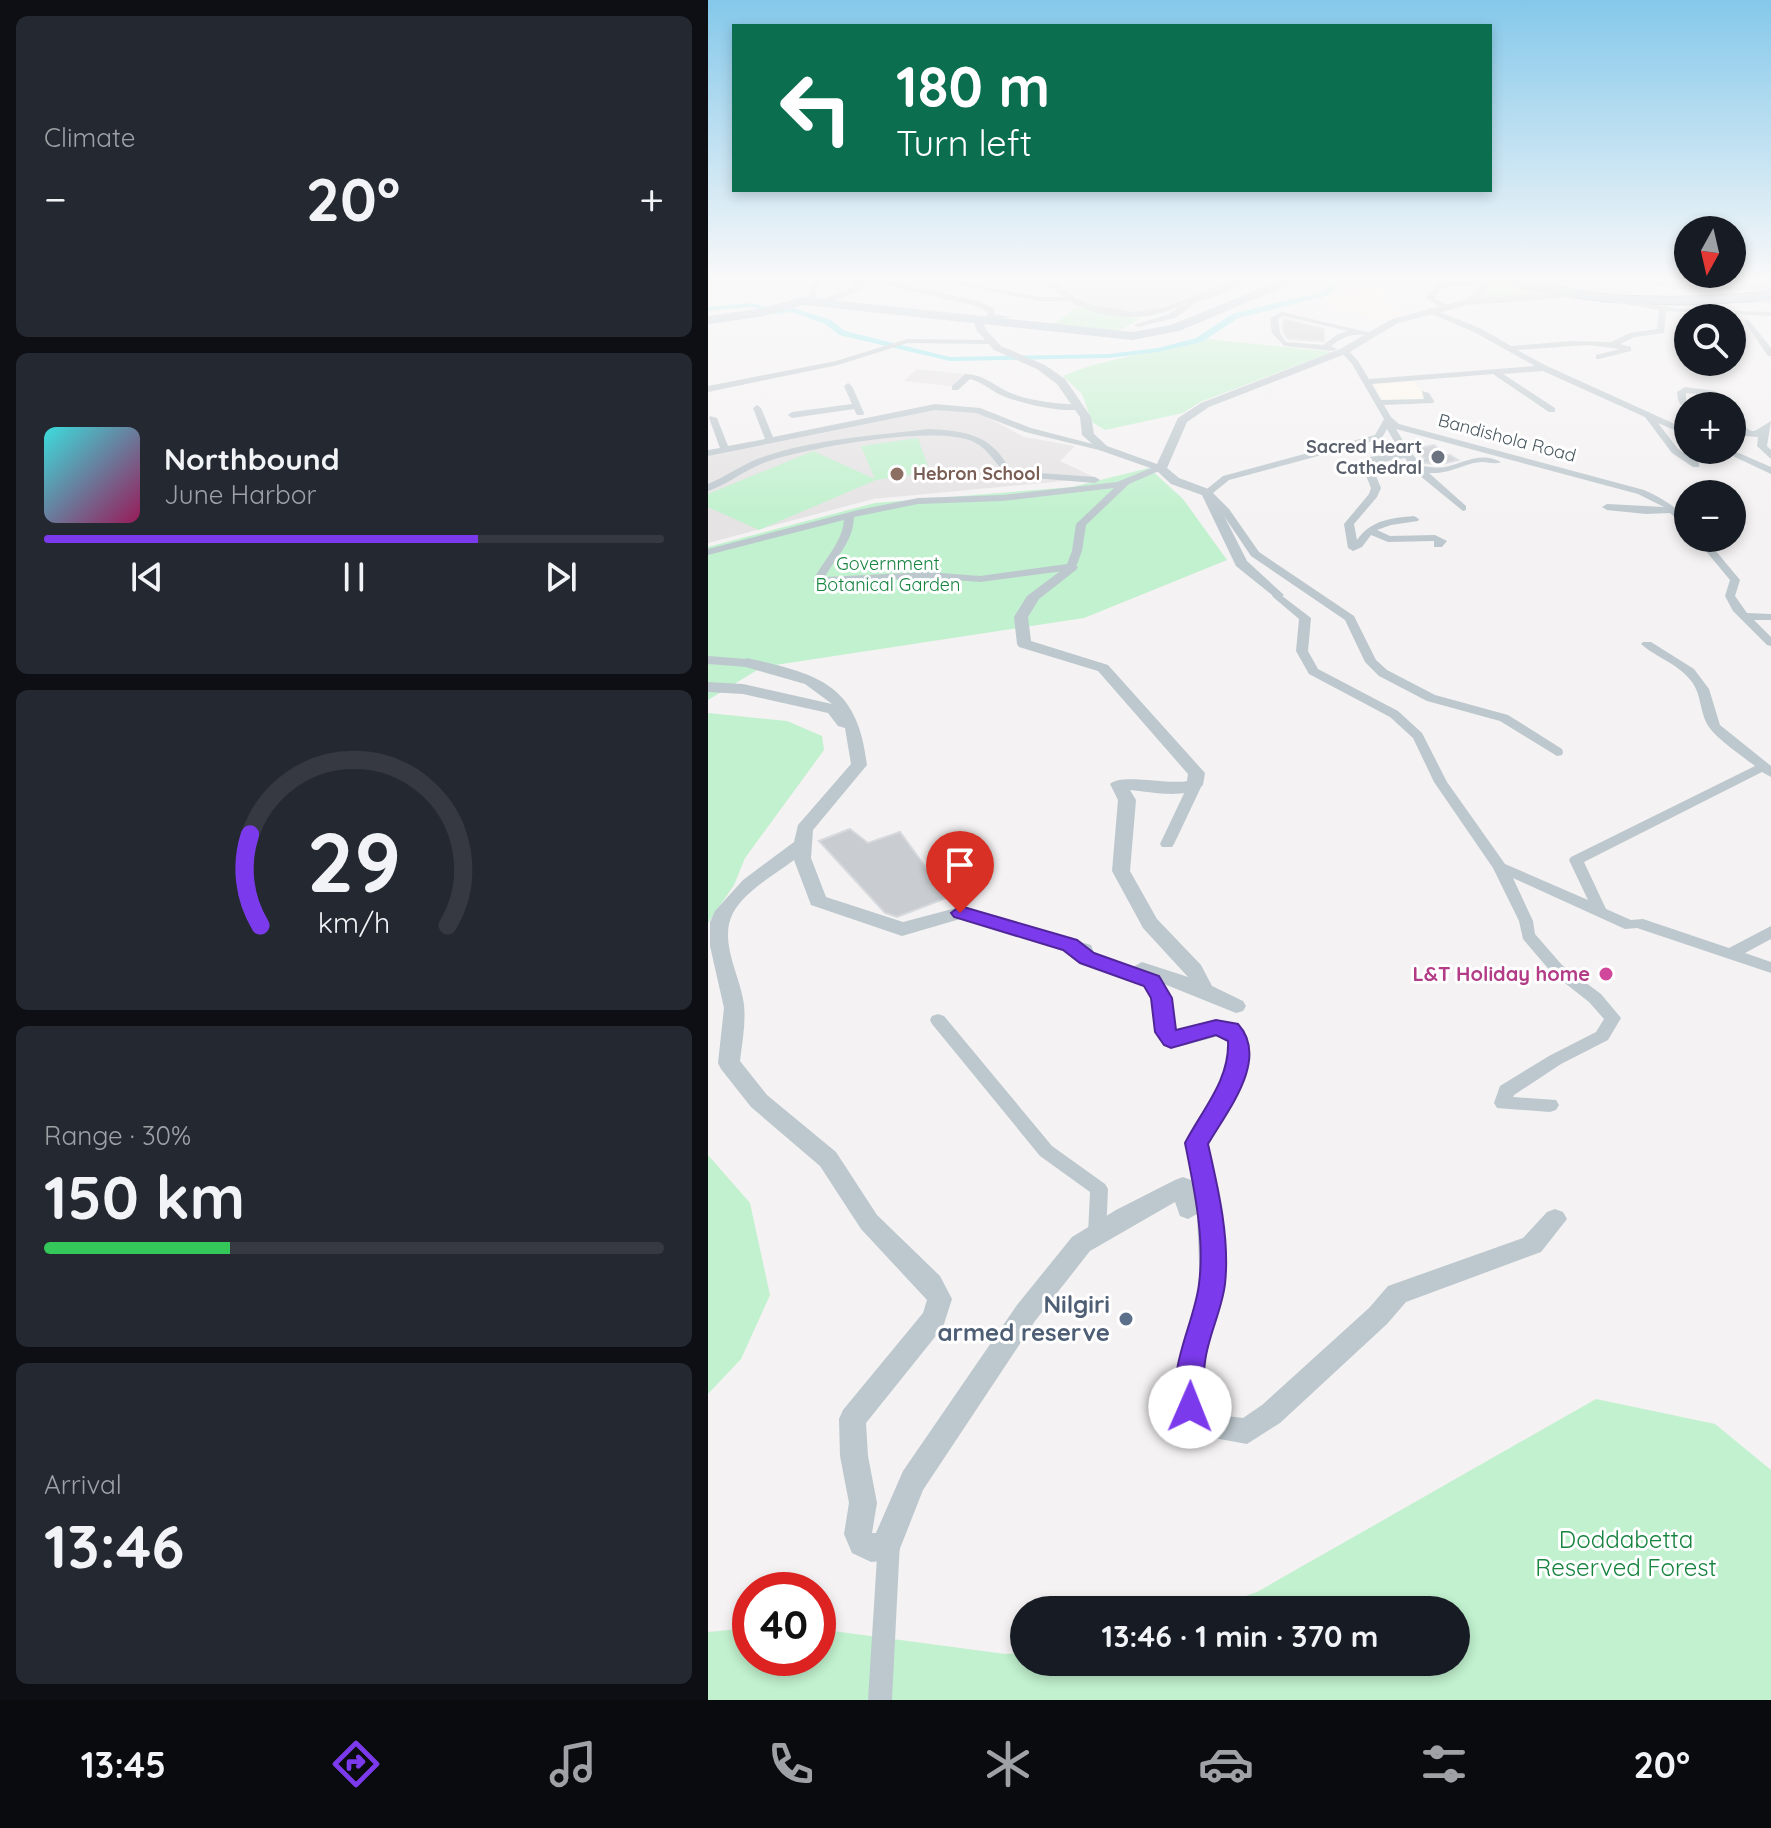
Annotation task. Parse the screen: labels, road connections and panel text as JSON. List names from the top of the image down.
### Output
{
  "streets": {
    "street": ["Bandishola Road"]
  },
  "parks": ["Government Botanical Garden", "Doddabetta Reserved Forest"],
  "places": [
    "Sacred Heart Cathedral",
    "Hebron School",
    "L&T Holiday home",
    "Nilgiri armed reserve"
  ],
  "north": "bottom",
  "page": {
    "tile": [
      "Climate",
      ["Range · 30%", "150 km"],
      ["Arrival", "13:46"]
    ],
    "turn": ["180 m", "Turn left"],
    "heat": ["−", "20°", "+"],
    "map_buttons": ["+", "−"],
    "song": ["Northbound", "June Harbor"],
    "limit": "40",
    "trip": "13:46 · 1 min · 370 m",
    "tabs": ["13:45", "20°"],
    "gauge": ["29", "km/h"]
  }
}
